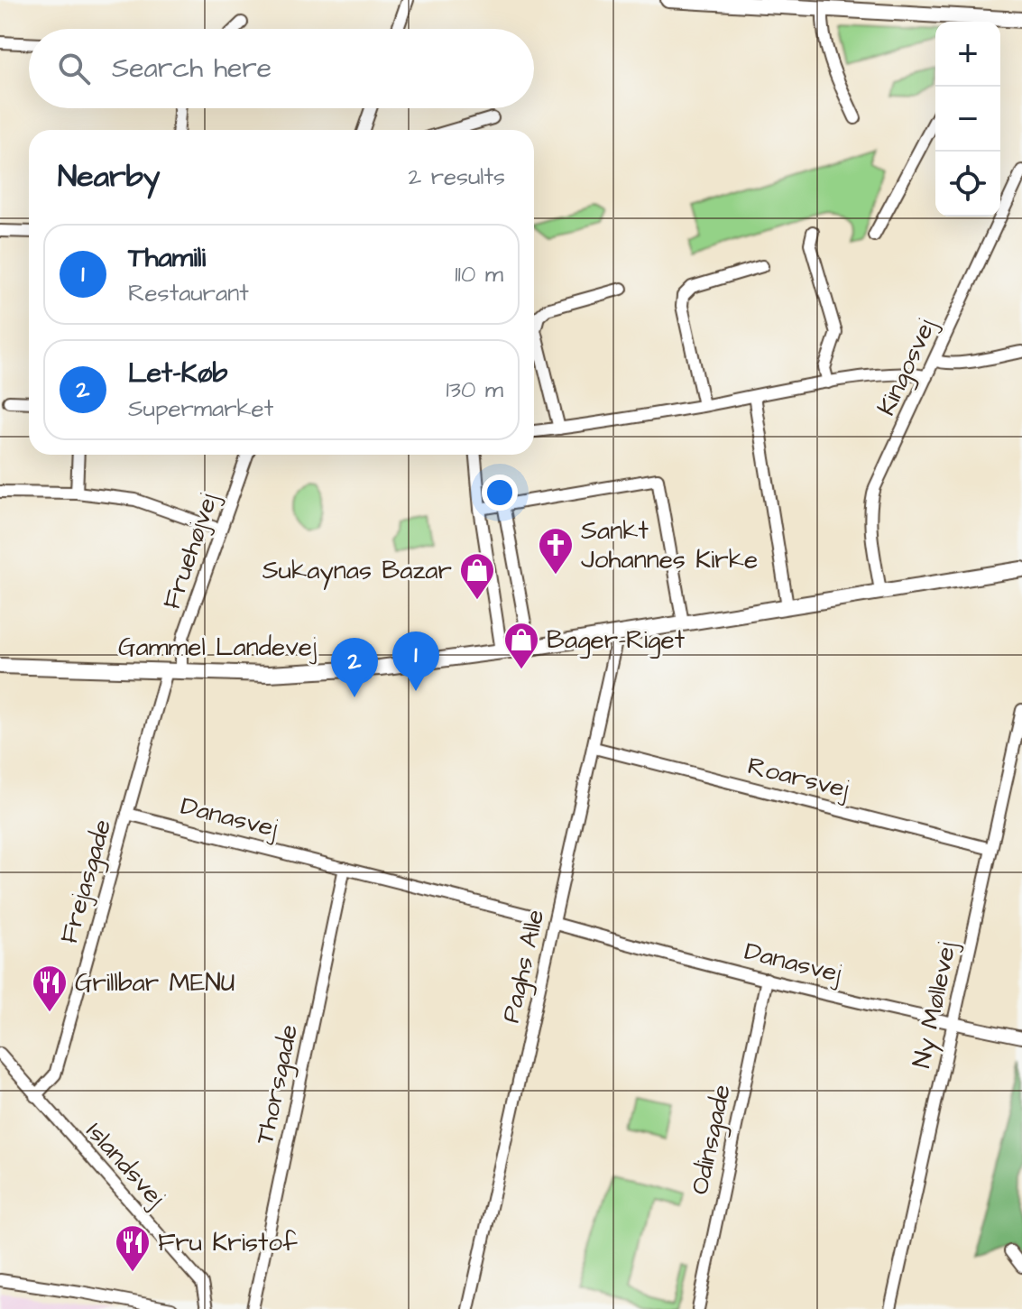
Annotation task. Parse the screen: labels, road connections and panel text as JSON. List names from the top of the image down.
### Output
{
  "streets": {
    "street": [
      "Kingosvej",
      "Fruehøjvej",
      "Gammel Landevej",
      "Roarsvej",
      "Danasvej",
      "Frejasgade",
      "Paghs Alle",
      "Ny Møllevej",
      "Thorsgade",
      "Odinsgade",
      "Islandsvej"
    ]
  },
  "crossings": [
    ["Kingosvej", "Gammel Landevej"],
    ["Fruehøjvej", "Gammel Landevej"],
    ["Fruehøjvej", "Frejasgade"],
    ["Gammel Landevej", "Frejasgade"],
    ["Gammel Landevej", "Paghs Alle"],
    ["Roarsvej", "Paghs Alle"],
    ["Roarsvej", "Ny Møllevej"],
    ["Danasvej", "Frejasgade"],
    ["Danasvej", "Paghs Alle"],
    ["Danasvej", "Ny Møllevej"],
    ["Danasvej", "Thorsgade"],
    ["Danasvej", "Odinsgade"],
    ["Frejasgade", "Islandsvej"]
  ],
  "places": {
    "church": ["Sankt Johannes Kirke"],
    "shop": ["Sukaynas Bazar", "Bager-Riget"],
    "restaurant": ["Grillbar MENU", "Fru Kristof"]
  },
  "page": {
    "map_buttons": ["+", "−"],
    "search": "Search here",
    "heading": ["Nearby", "2 results"],
    "list": [
      {
        "mark": "1",
        "name": "Thamili",
        "note": "Restaurant",
        "value": "110 m"
      },
      {
        "mark": "2",
        "name": "Let-Køb",
        "note": "Supermarket",
        "value": "130 m"
      }
    ],
    "pins": ["1", "2"]
  }
}
